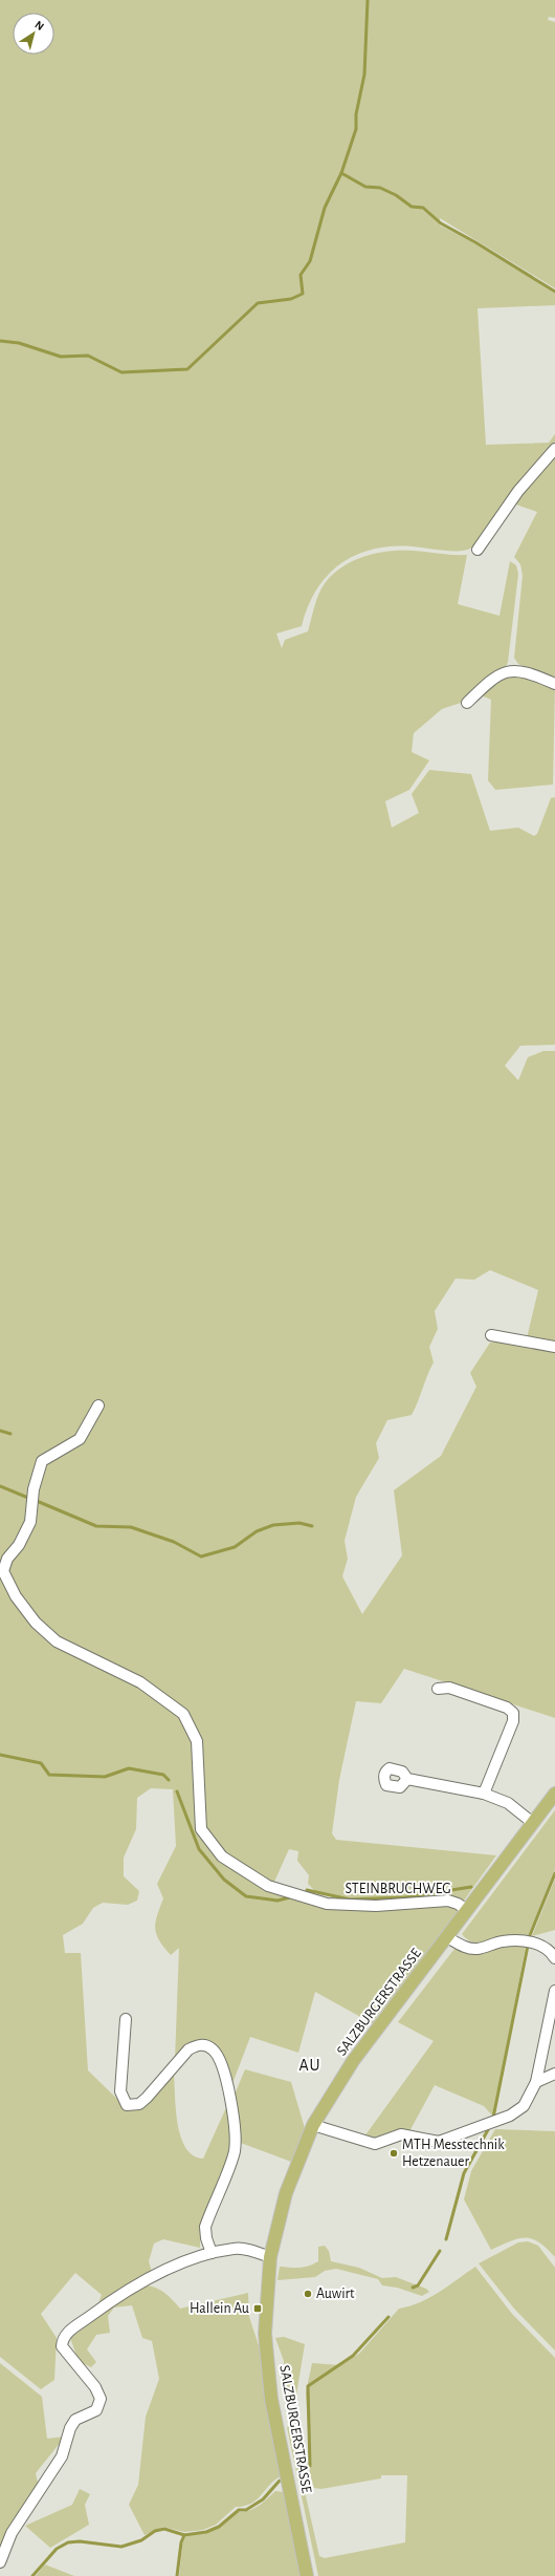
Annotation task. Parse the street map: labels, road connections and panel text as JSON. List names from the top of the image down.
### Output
{
  "streets": {
    "main road": ["SALZBURGERSTRASSE"],
    "street": ["STEINBRUCHWEG"]
  },
  "crossings": [
    ["STEINBRUCHWEG", "SALZBURGERSTRASSE"]
  ],
  "districts": ["AU"],
  "places": {
    "other": ["MTH Messtechnik Hetzenauer", "Auwirt"],
    "transit": ["Hallein Au"]
  },
  "north": "top right"
}
